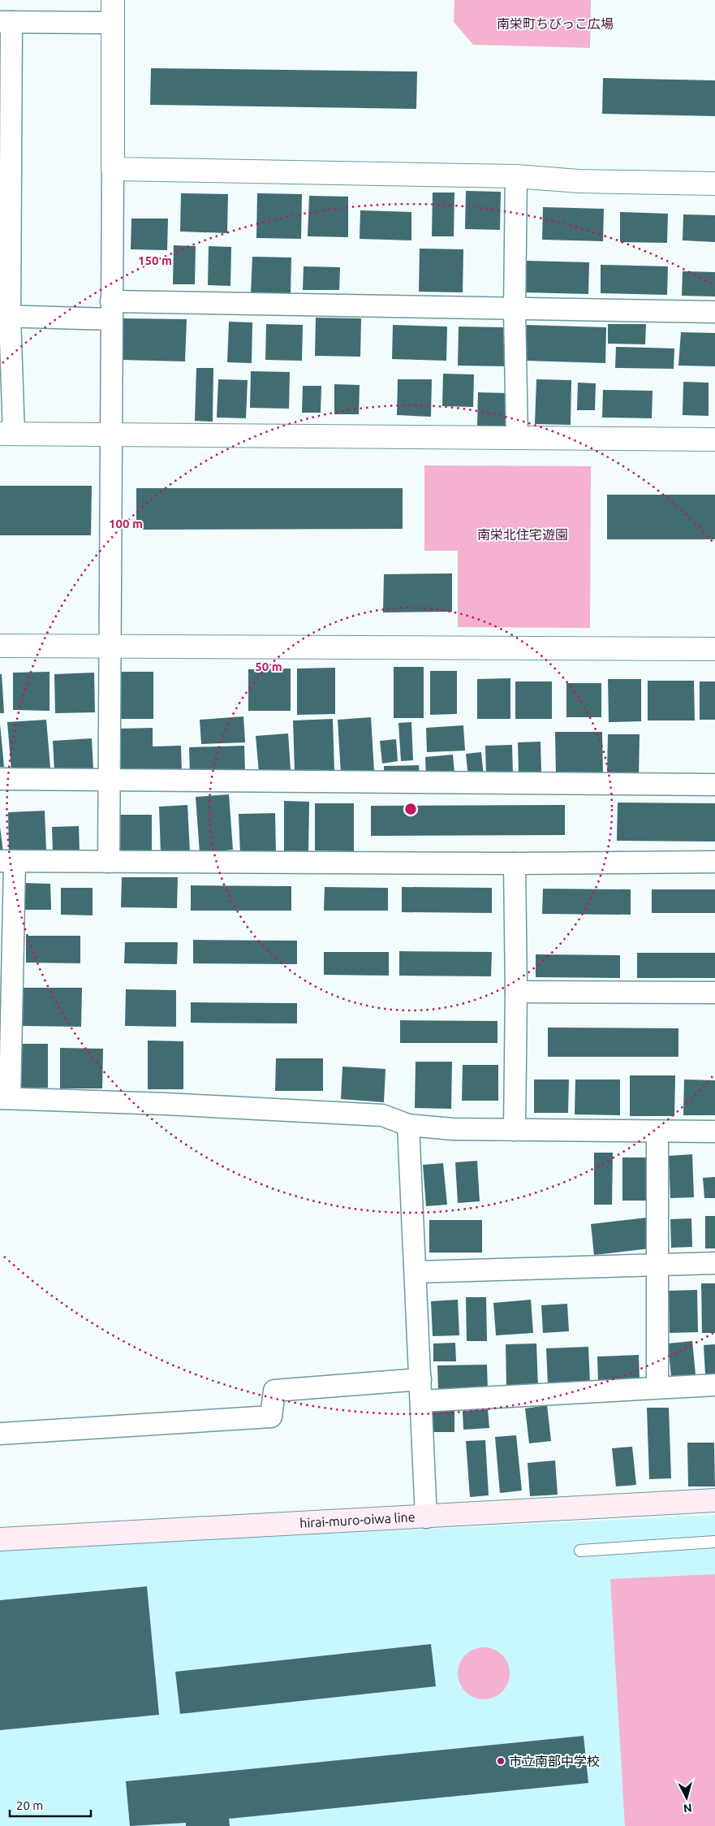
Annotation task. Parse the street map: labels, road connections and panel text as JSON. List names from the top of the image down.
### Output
{
  "streets": {
    "main road": ["hirai-muro-oiwa line"]
  },
  "parks": ["南栄町ちびっこ広場", "南栄北住宅遊園"],
  "places": ["市立南部中学校"],
  "scale_bar": "20 m",
  "north": "bottom",
  "rings": ["150 m", "100 m", "50 m"]
}
